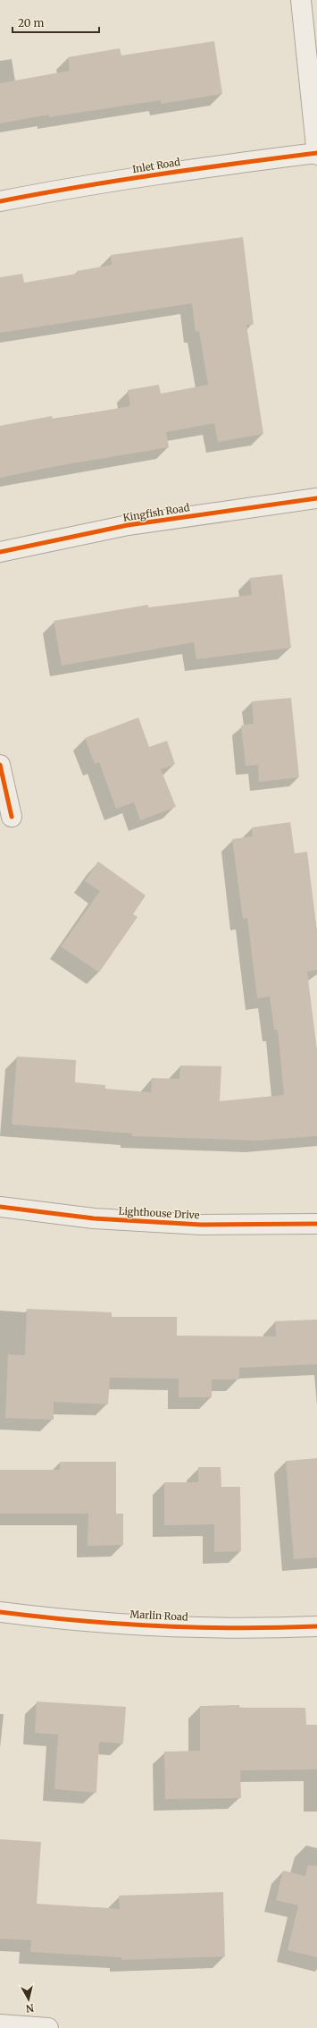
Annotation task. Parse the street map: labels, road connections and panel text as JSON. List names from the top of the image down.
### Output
{
  "streets": {
    "street": [
      "Inlet Road",
      "Kingfish Road",
      "Lighthouse Drive",
      "Marlin Road"
    ]
  },
  "scale_bar": "20 m",
  "north": "bottom"
}
